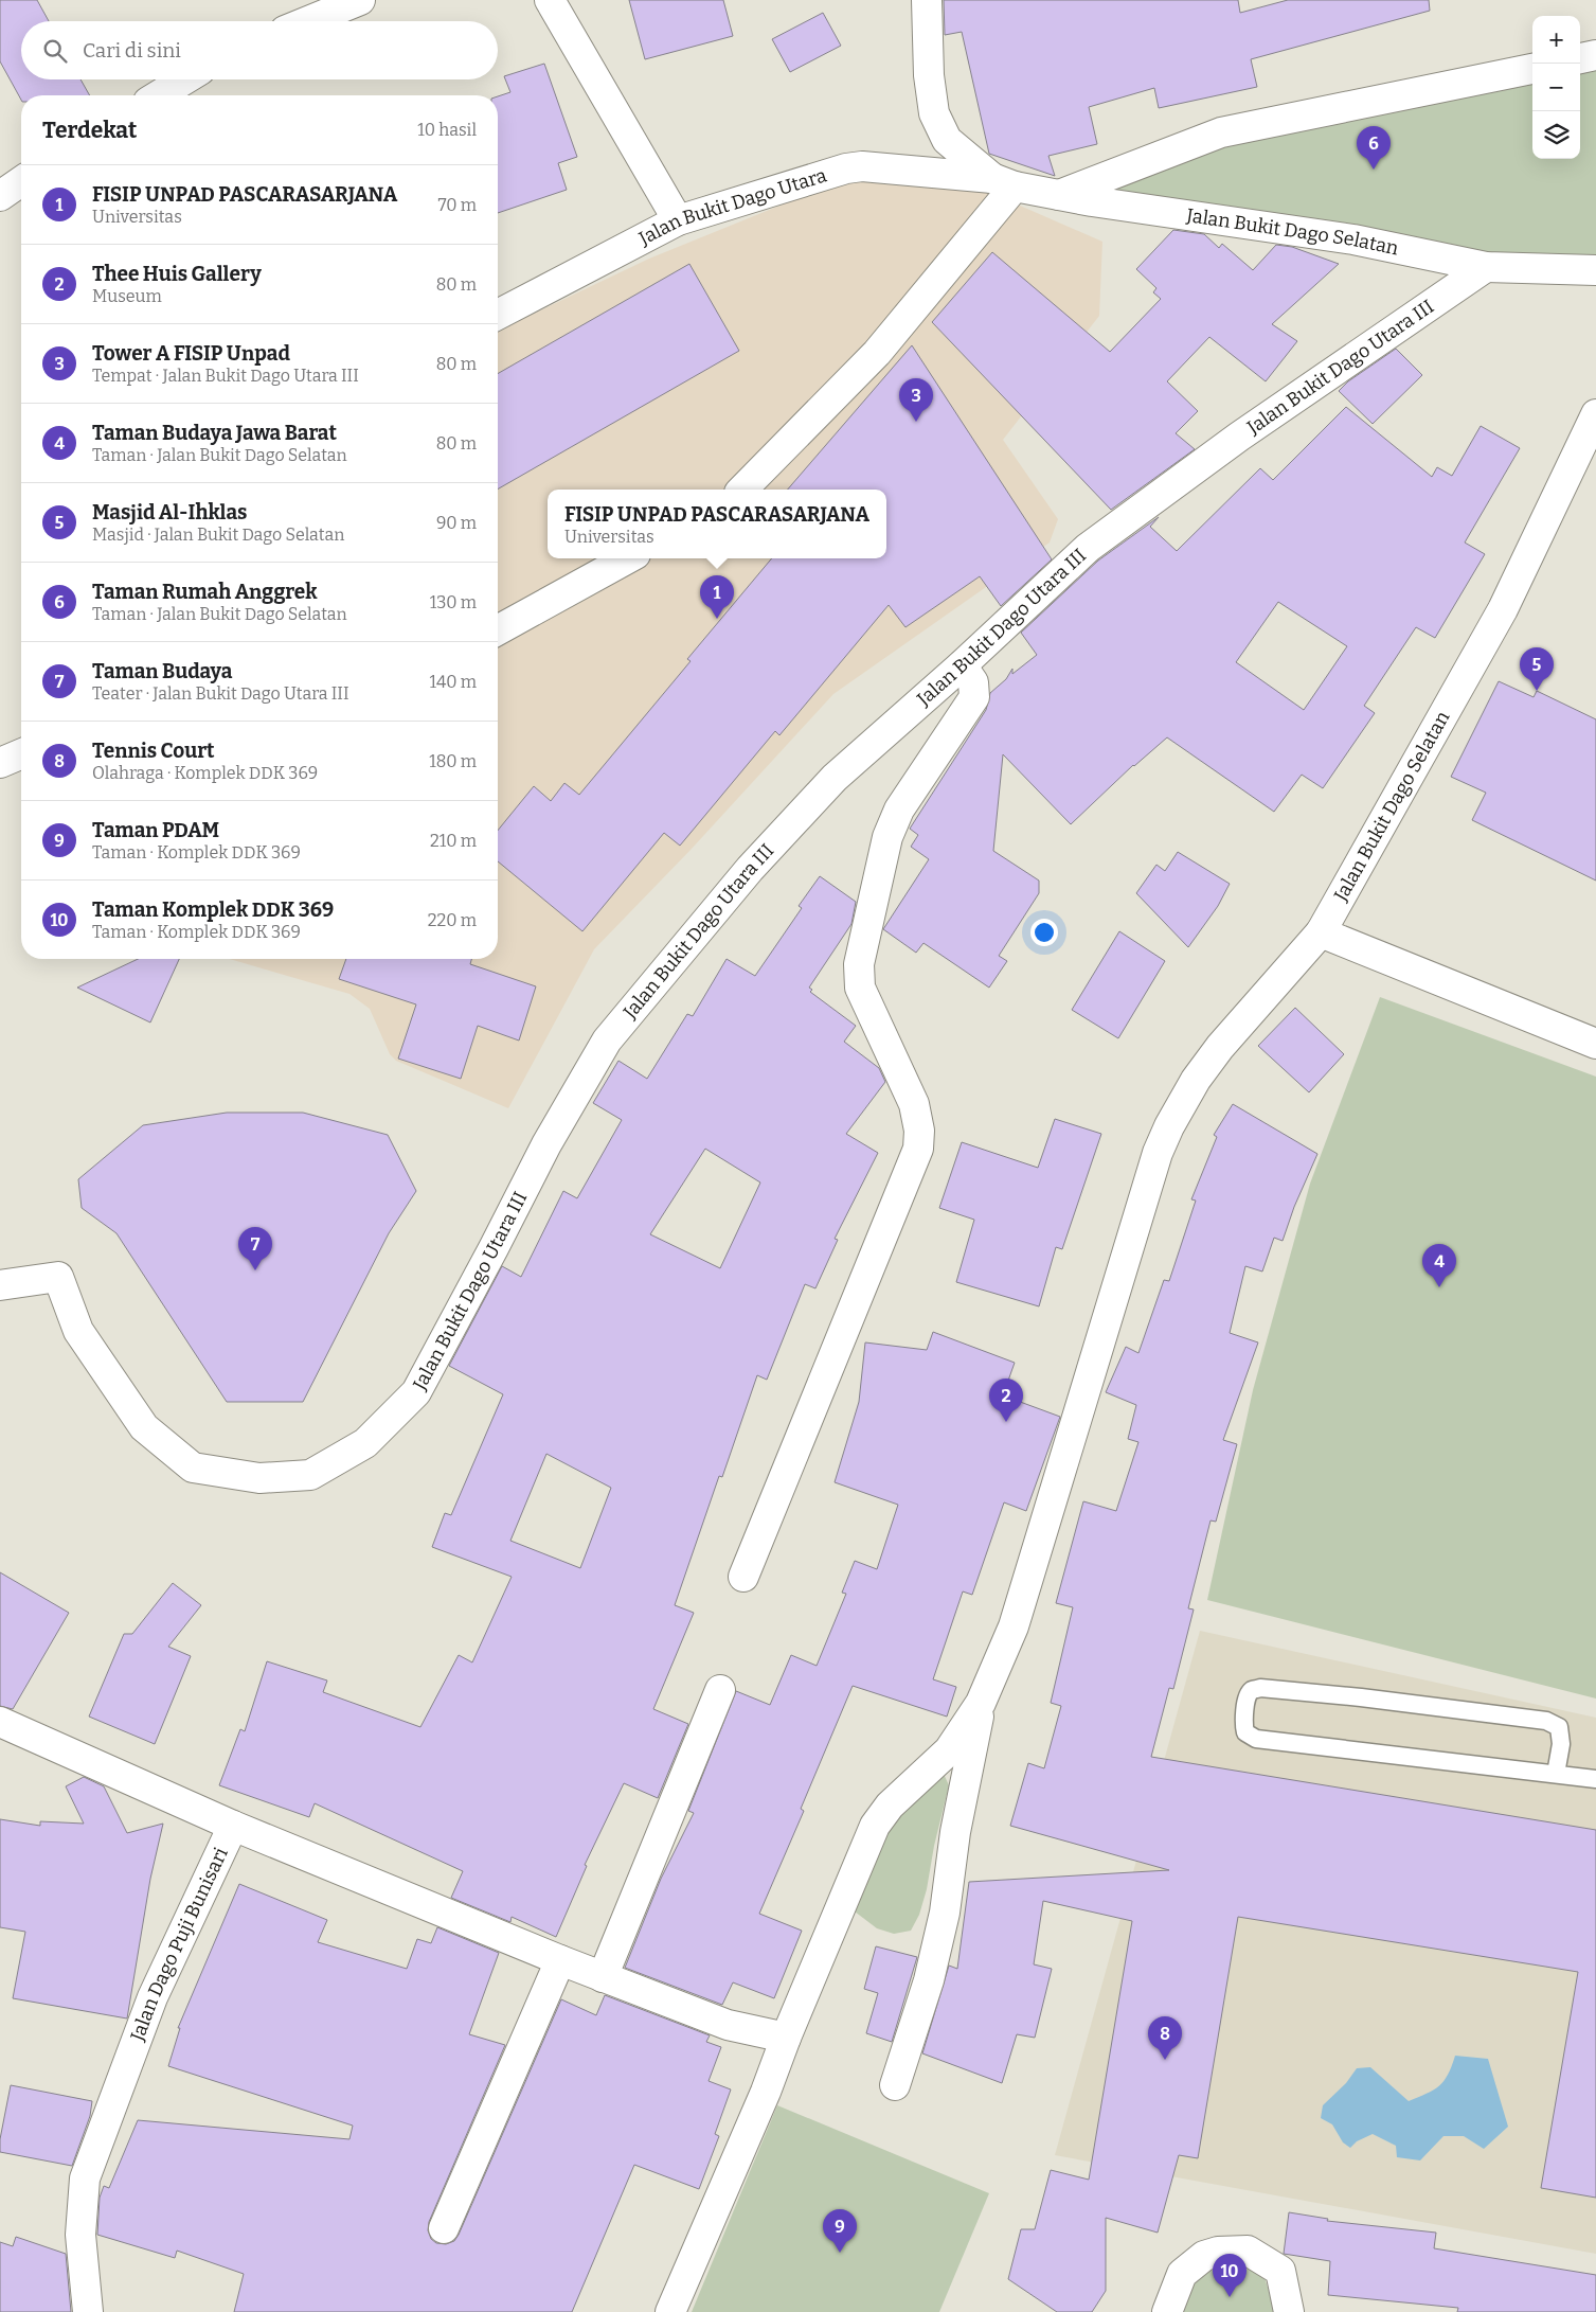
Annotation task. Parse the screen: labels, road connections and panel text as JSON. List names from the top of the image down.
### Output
{
  "streets": {
    "street": [
      "Jalan Bukit Dago Utara",
      "Jalan Bukit Dago Selatan",
      "Jalan Bukit Dago Utara III",
      "Jalan Dago Puji Bunisari"
    ]
  },
  "crossings": [
    ["Jalan Bukit Dago Utara", "Jalan Bukit Dago Selatan"],
    ["Jalan Bukit Dago Selatan", "Jalan Bukit Dago Utara III"]
  ],
  "page": {
    "map_buttons": ["+", "−"],
    "search": "Cari di sini",
    "heading": ["Terdekat", "10 hasil"],
    "pins": [
      "6",
      "3",
      "1",
      "5",
      "7",
      "4",
      "2",
      "8",
      "9",
      "10"
    ],
    "list": [
      {
        "mark": "1",
        "name": "FISIP UNPAD PASCARASARJANA",
        "note": "Universitas",
        "value": "70 m"
      },
      {
        "mark": "2",
        "name": "Thee Huis Gallery",
        "note": "Museum",
        "value": "80 m"
      },
      {
        "mark": "3",
        "name": "Tower A FISIP Unpad",
        "note": "Tempat · Jalan Bukit Dago Utara III",
        "value": "80 m"
      },
      {
        "mark": "4",
        "name": "Taman Budaya Jawa Barat",
        "note": "Taman · Jalan Bukit Dago Selatan",
        "value": "80 m"
      },
      {
        "mark": "5",
        "name": "Masjid Al-Ihklas",
        "note": "Masjid · Jalan Bukit Dago Selatan",
        "value": "90 m"
      },
      {
        "mark": "6",
        "name": "Taman Rumah Anggrek",
        "note": "Taman · Jalan Bukit Dago Selatan",
        "value": "130 m"
      },
      {
        "mark": "7",
        "name": "Taman Budaya",
        "note": "Teater · Jalan Bukit Dago Utara III",
        "value": "140 m"
      },
      {
        "mark": "8",
        "name": "Tennis Court",
        "note": "Olahraga · Komplek DDK 369",
        "value": "180 m"
      },
      {
        "mark": "9",
        "name": "Taman PDAM",
        "note": "Taman · Komplek DDK 369",
        "value": "210 m"
      },
      {
        "mark": "10",
        "name": "Taman Komplek DDK 369",
        "note": "Taman · Komplek DDK 369",
        "value": "220 m"
      }
    ],
    "popup": ["FISIP UNPAD PASCARASARJANA", "Universitas"]
  }
}
